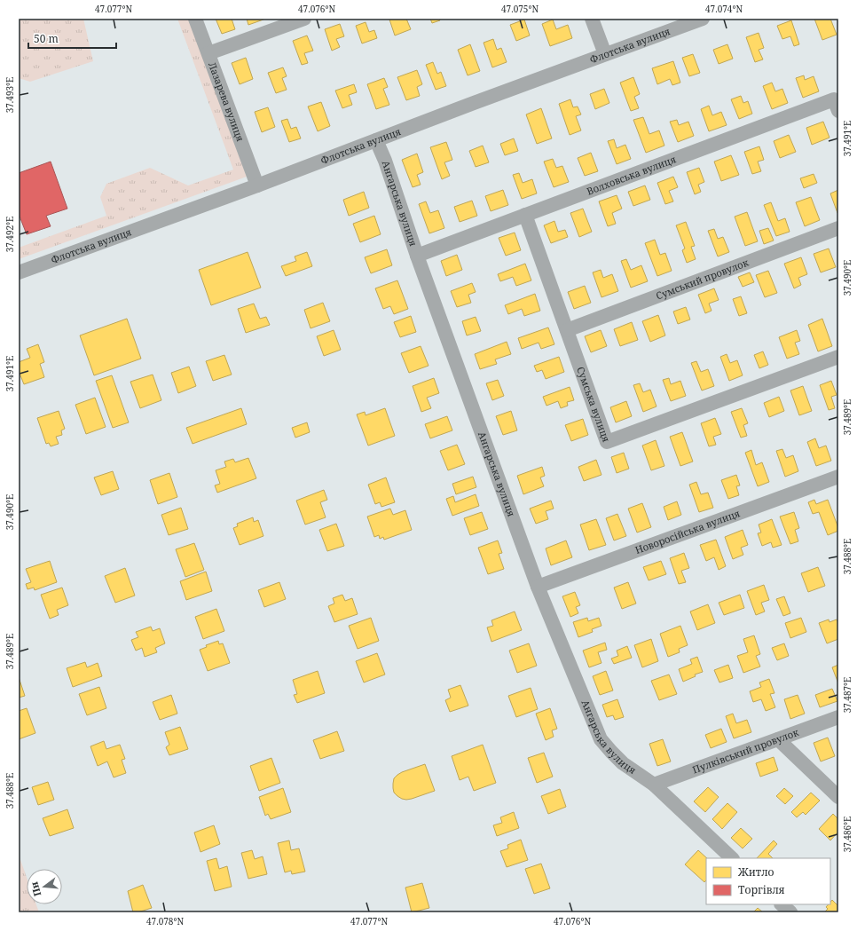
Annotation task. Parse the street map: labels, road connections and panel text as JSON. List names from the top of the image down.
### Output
{
  "streets": {
    "street": [
      "Флотська вулиця",
      "Лазарева вулиця",
      "Волховська вулиця",
      "Ангарська вулиця",
      "Сумський провулок",
      "Сумська вулиця",
      "Новоросійська вулиця",
      "Пулківський провулок"
    ]
  },
  "crossings": [
    ["Флотська вулиця", "Лазарева вулиця"],
    ["Флотська вулиця", "Ангарська вулиця"],
    ["Волховська вулиця", "Ангарська вулиця"],
    ["Волховська вулиця", "Сумська вулиця"],
    ["Ангарська вулиця", "Новоросійська вулиця"],
    ["Ангарська вулиця", "Пулківський провулок"],
    ["Сумський провулок", "Сумська вулиця"]
  ],
  "legend": ["Житло", "Торгівля"],
  "scale_bar": "50 m",
  "north": "left",
  "coordinates": [
    "47.077°N",
    "47.076°N",
    "47.075°N",
    "47.074°N",
    "37.493°E",
    "37.491°E",
    "37.492°E",
    "37.490°E",
    "37.489°E",
    "37.488°E",
    "37.487°E",
    "37.486°E",
    "47.078°N"
  ]
}
